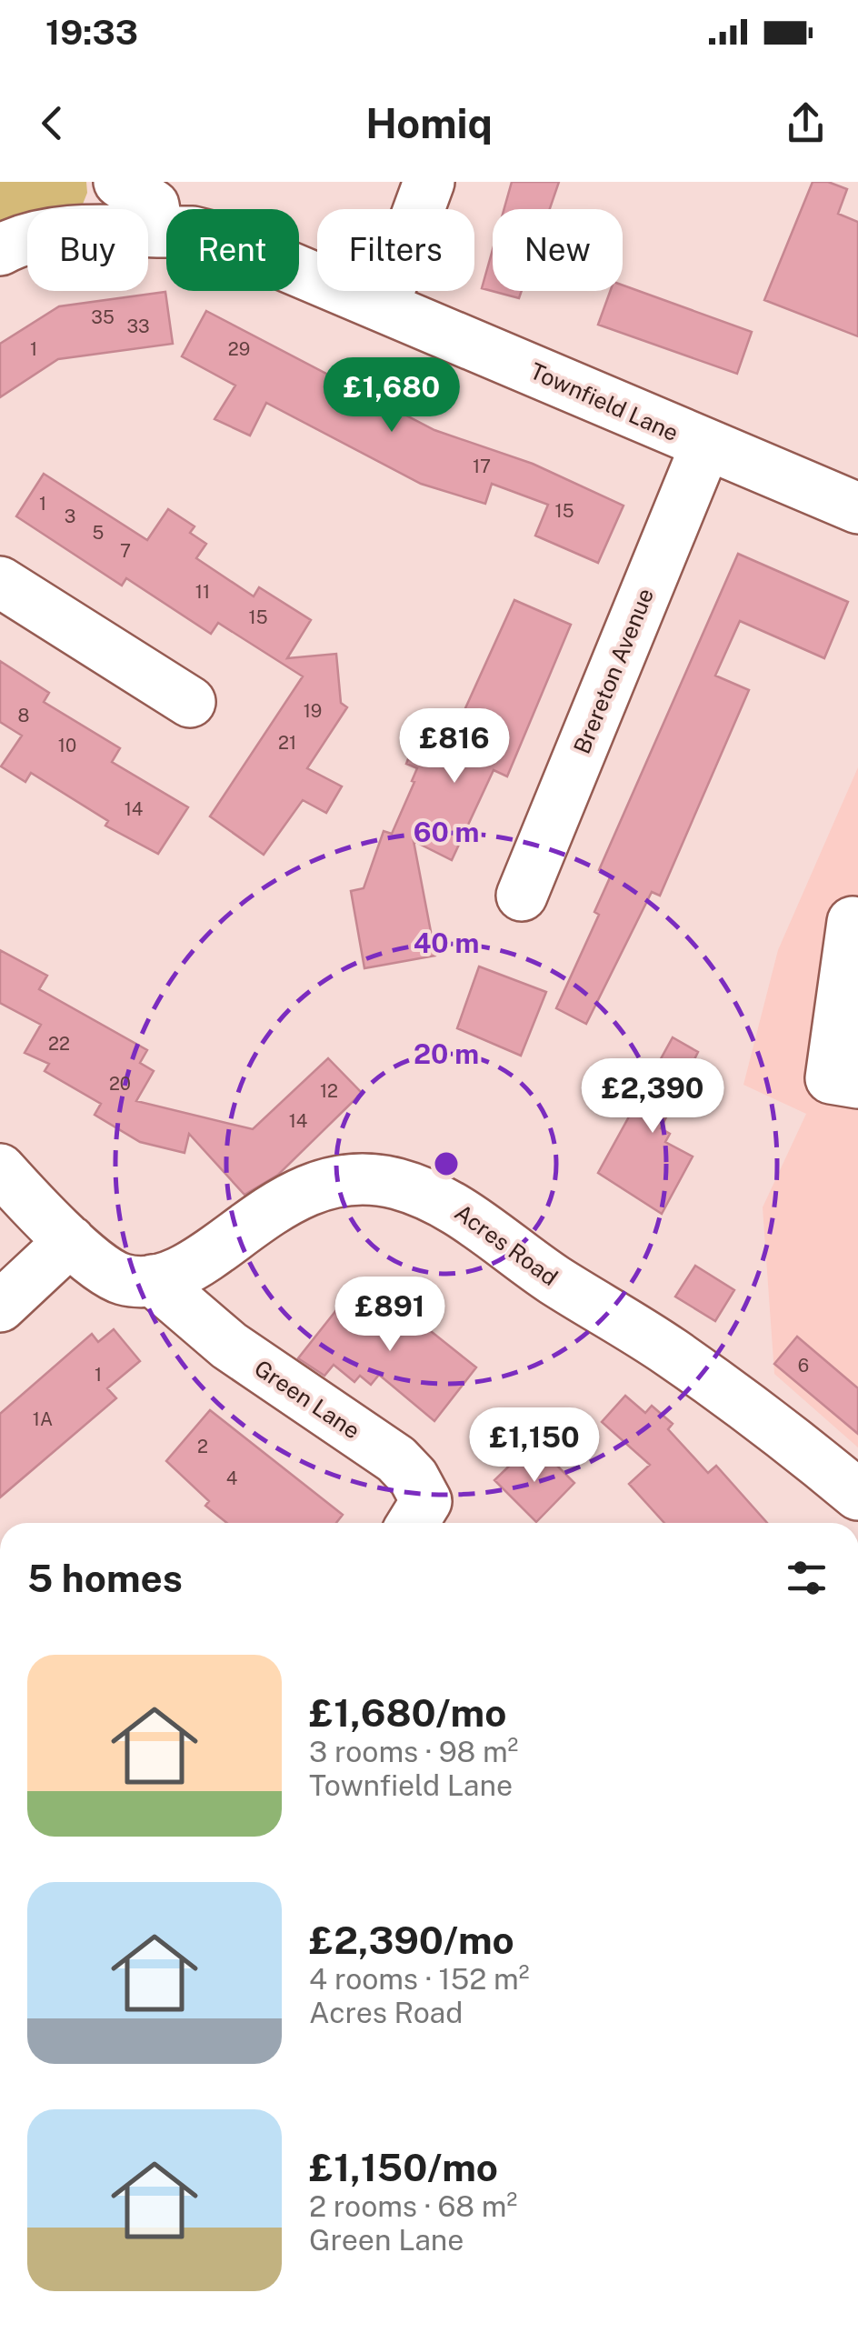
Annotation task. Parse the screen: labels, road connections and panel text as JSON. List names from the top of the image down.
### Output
{
  "streets": {
    "street": [
      "Townfield Lane",
      "Brereton Avenue",
      "Acres Road",
      "Green Lane"
    ]
  },
  "crossings": [
    ["Townfield Lane", "Brereton Avenue"],
    ["Acres Road", "Green Lane"]
  ],
  "house_numbers": [
    "35",
    "33",
    "1",
    "29",
    "17",
    "1",
    "15",
    "3",
    "5",
    "7",
    "11",
    "15",
    "19",
    "8",
    "21",
    "10",
    "14",
    "22",
    "20",
    "12",
    "14",
    "6",
    "1",
    "1A",
    "2",
    "4"
  ],
  "page": {
    "status": "19:33",
    "header": "Homiq",
    "chip": [
      "Buy",
      "Rent",
      "Filters",
      "New"
    ],
    "price": [
      "£1,680",
      "£816",
      "£2,390",
      "£891",
      "£1,150"
    ],
    "heading": "5 homes",
    "list": [
      {
        "name": "£1,680/mo",
        "note": "3 rooms · 98 m² · Townfield Lane"
      },
      {
        "name": "£2,390/mo",
        "note": "4 rooms · 152 m² · Acres Road"
      },
      {
        "name": "£1,150/mo",
        "note": "2 rooms · 68 m² · Green Lane"
      }
    ]
  },
  "rings": ["60 m", "40 m", "20 m"]
}
